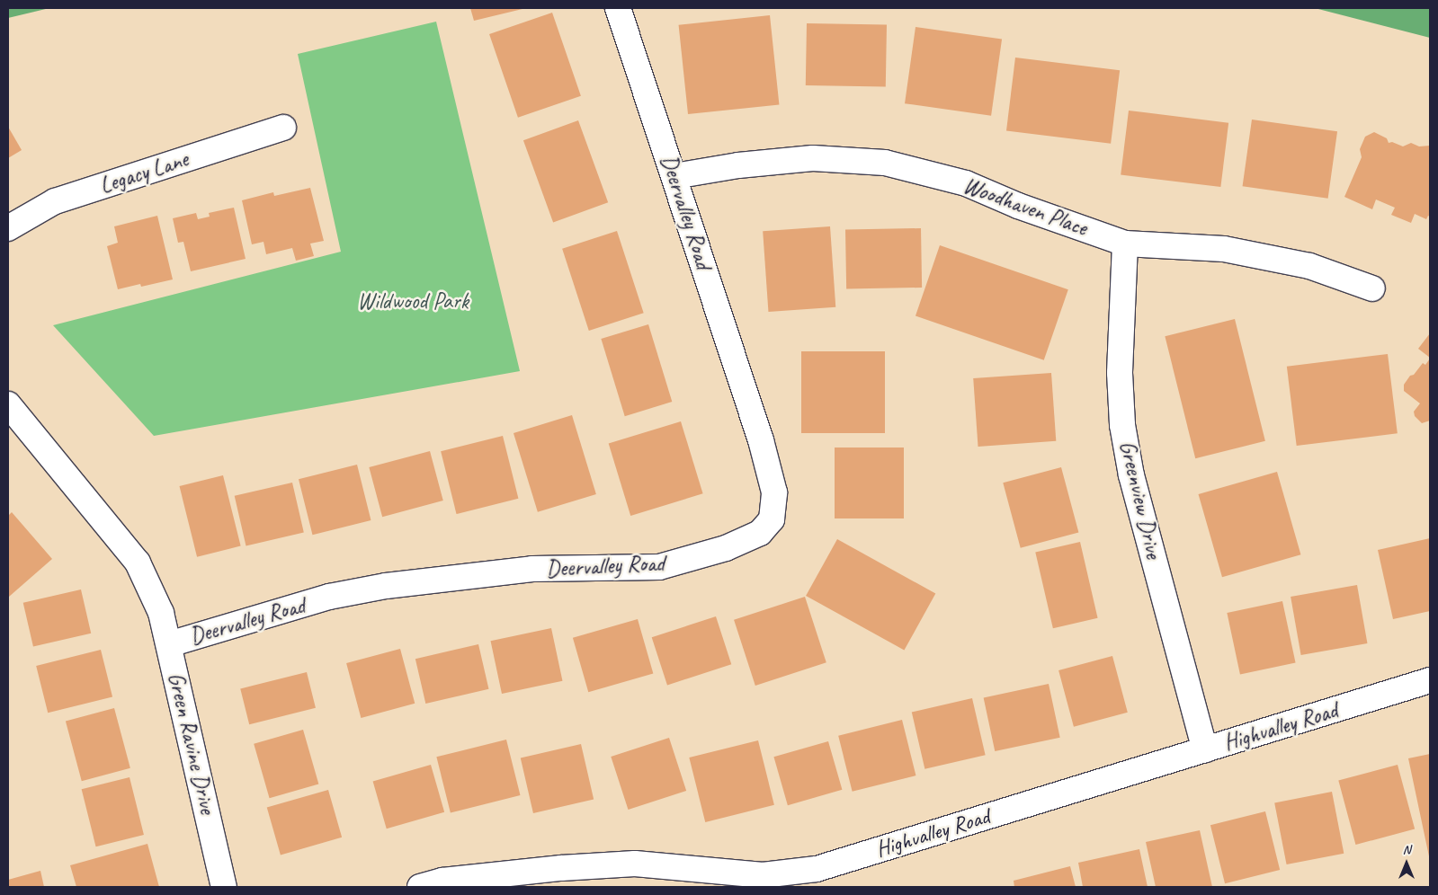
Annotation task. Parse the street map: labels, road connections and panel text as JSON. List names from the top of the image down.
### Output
{
  "streets": {
    "street": [
      "Legacy Lane",
      "Woodhaven Place",
      "Deervalley Road",
      "Greenview Drive",
      "Highvalley Road",
      "Green Ravine Drive"
    ]
  },
  "crossings": [
    ["Woodhaven Place", "Deervalley Road"],
    ["Woodhaven Place", "Greenview Drive"],
    ["Deervalley Road", "Green Ravine Drive"],
    ["Greenview Drive", "Highvalley Road"]
  ],
  "parks": ["Wildwood Park"],
  "north": "top"
}
